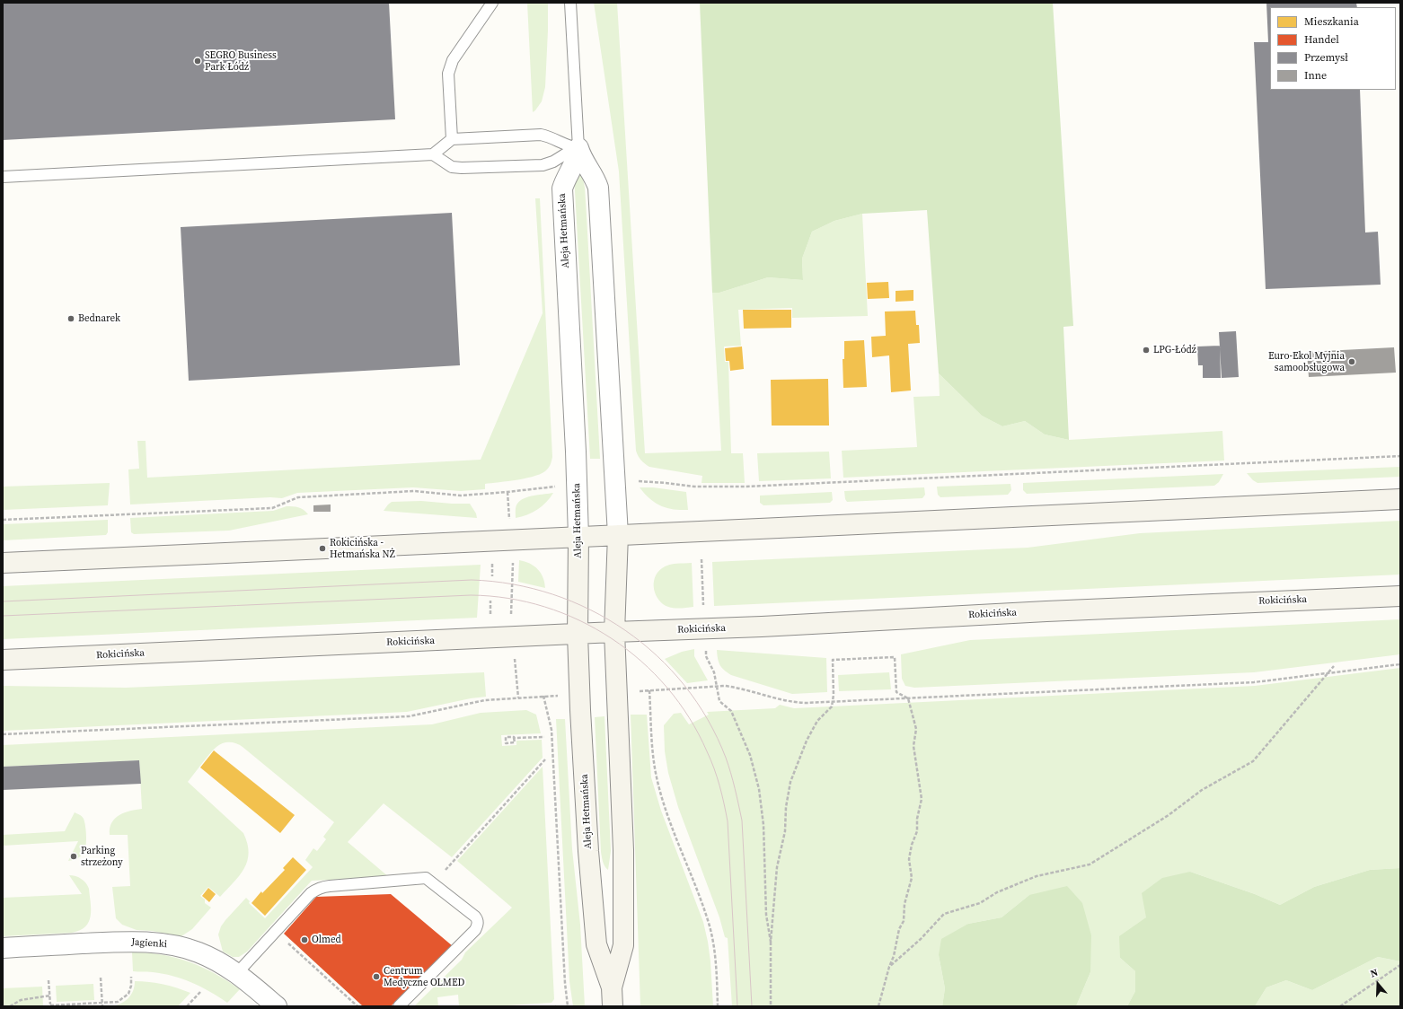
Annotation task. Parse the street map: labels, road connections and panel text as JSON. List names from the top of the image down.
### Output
{
  "streets": {
    "main road": ["Aleja Hetmańska", "Rokicińska"],
    "street": ["Jagienki"]
  },
  "crossings": [
    ["Aleja Hetmańska", "Rokicińska"]
  ],
  "places": [
    "SEGRO Business Park Łódź",
    "Bednarek",
    "LPG-Łódź",
    "Euro-Ekol Myjnia samoobsługowa",
    "Rokicińska - Hetmańska NŻ",
    "Parking strzeżony",
    "Olmed",
    "Centrum Medyczne OLMED"
  ],
  "legend": [
    "Mieszkania",
    "Handel",
    "Przemysł",
    "Inne"
  ],
  "north": "top"
}
